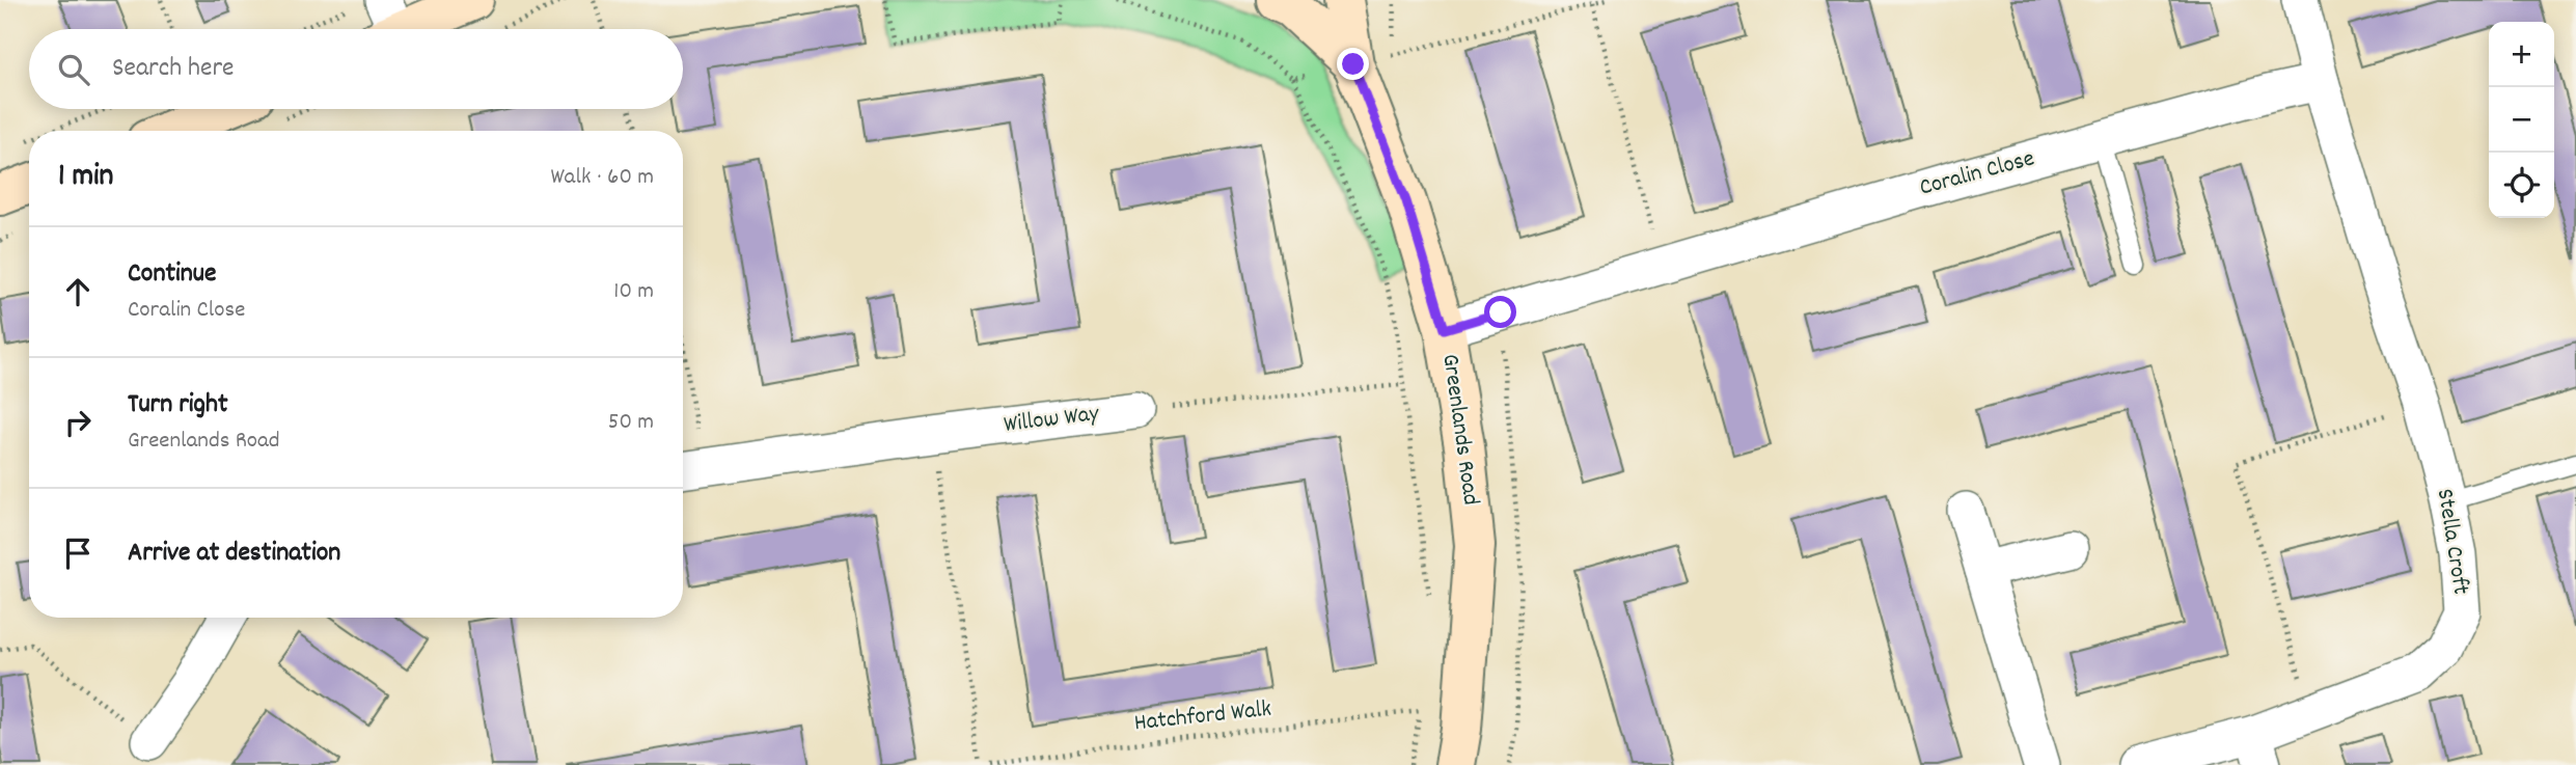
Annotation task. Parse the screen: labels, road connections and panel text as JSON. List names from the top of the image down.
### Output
{
  "streets": {
    "street": [
      "Coralin Close",
      "Willow Way",
      "Greenlands Road",
      "Stella Croft"
    ],
    "path": ["Hatchford Walk"]
  },
  "crossings": [
    ["Coralin Close", "Greenlands Road"],
    ["Coralin Close", "Stella Croft"]
  ],
  "page": {
    "map_buttons": ["+", "−"],
    "search": "Search here",
    "heading": ["1 min", "Walk · 60 m"],
    "list": [
      ["Continue", "Coralin Close", "10 m"],
      ["Turn right", "Greenlands Road", "50 m"],
      "Arrive at destination"
    ]
  }
}
